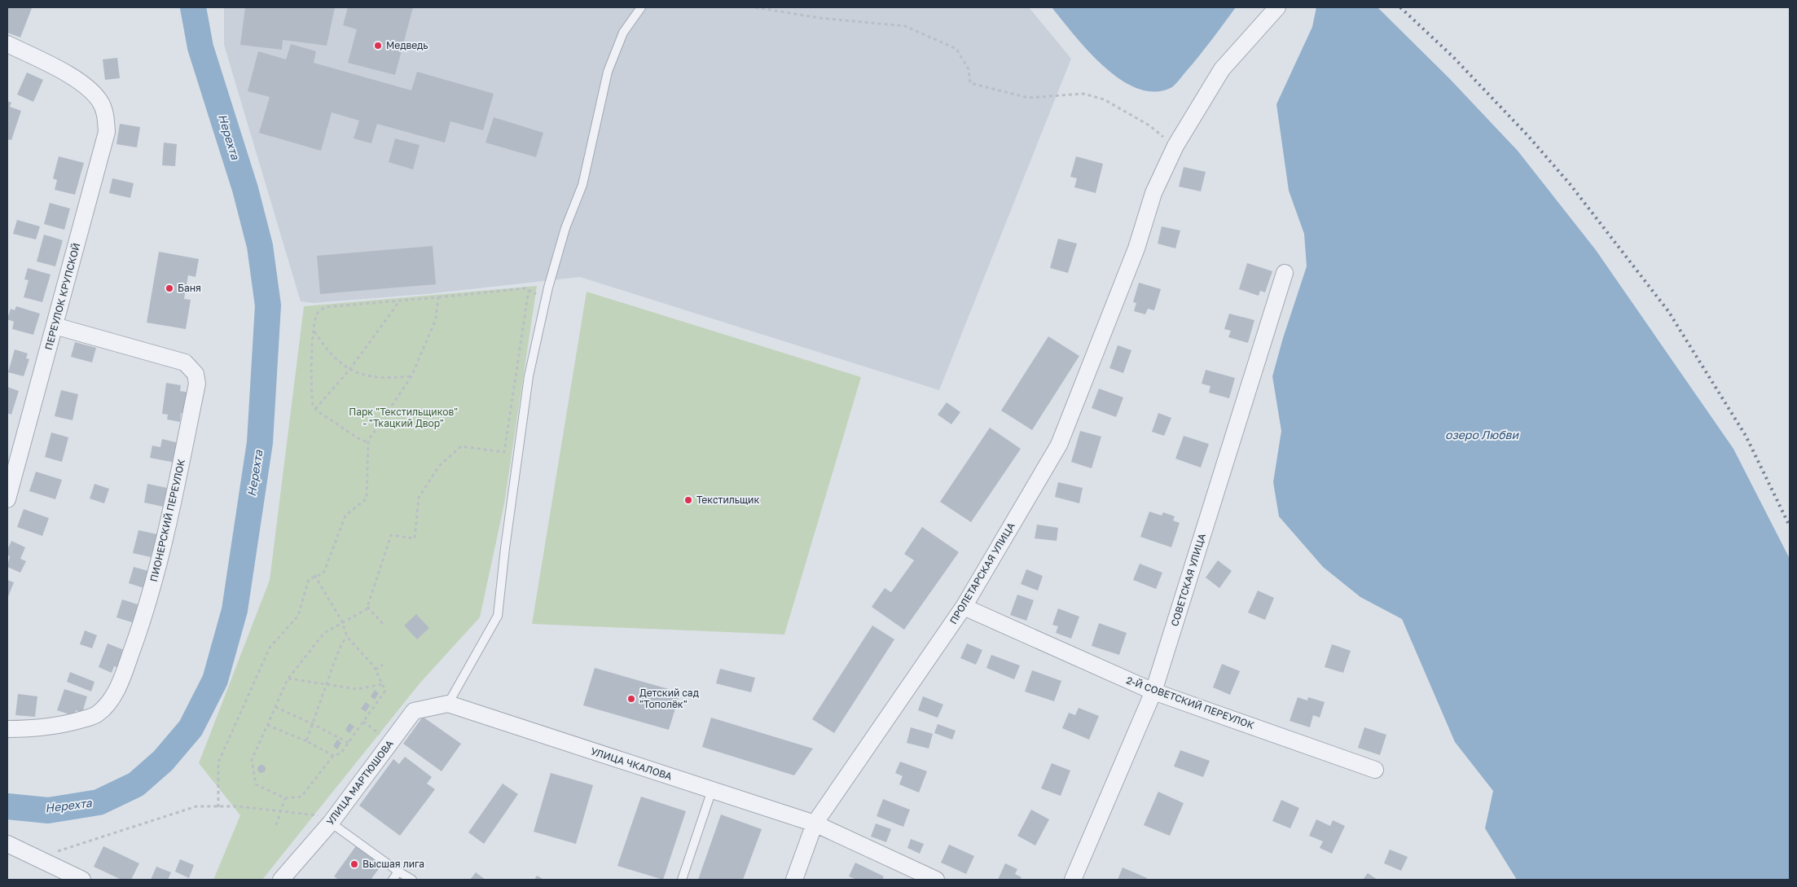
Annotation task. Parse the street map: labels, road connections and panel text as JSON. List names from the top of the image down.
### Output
{
  "streets": {
    "street": [
      "ПЕРЕУЛОК КРУПСКОЙ",
      "ПИОНЕРСКИЙ ПЕРЕУЛОК",
      "ПРОЛЕТАРСКАЯ УЛИЦА",
      "СОВЕТСКАЯ УЛИЦА",
      "2-Й СОВЕТСКИЙ ПЕРЕУЛОК",
      "УЛИЦА ЧКАЛОВА",
      "УЛИЦА МАРТЮШОВА"
    ]
  },
  "crossings": [
    ["ПЕРЕУЛОК КРУПСКОЙ", "ПИОНЕРСКИЙ ПЕРЕУЛОК"],
    ["ПРОЛЕТАРСКАЯ УЛИЦА", "2-Й СОВЕТСКИЙ ПЕРЕУЛОК"],
    ["ПРОЛЕТАРСКАЯ УЛИЦА", "УЛИЦА ЧКАЛОВА"],
    ["СОВЕТСКАЯ УЛИЦА", "2-Й СОВЕТСКИЙ ПЕРЕУЛОК"],
    ["УЛИЦА ЧКАЛОВА", "УЛИЦА МАРТЮШОВА"]
  ],
  "water": ["Нерехта", "озеро Любви"],
  "parks": ["Парк \"Текстильщиков\" - \"Ткацкий Двор\""],
  "places": [
    "Медведь",
    "Баня",
    "Текстильщик",
    "Детский сад \"Тополёк\"",
    "Высшая лига"
  ]
}
